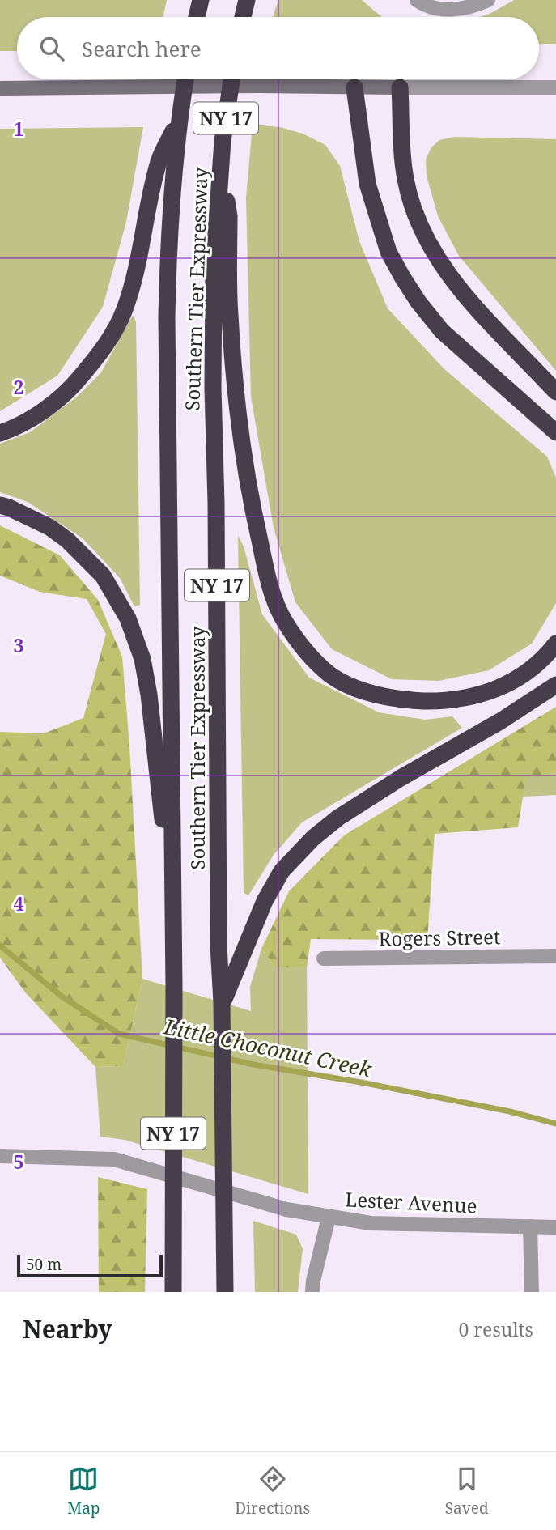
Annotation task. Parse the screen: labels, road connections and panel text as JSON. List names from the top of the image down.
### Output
{
  "streets": {
    "highway": ["NY 17", "Southern Tier Expressway"],
    "street": ["Rogers Street", "Lester Avenue"]
  },
  "crossings": [
    ["NY 17", "Southern Tier Expressway"]
  ],
  "water": ["Little Choconut Creek"],
  "scale_bar": "50 m",
  "page": {
    "search": "Search here",
    "scale": "50 m",
    "heading": ["Nearby", "0 results"],
    "nav": ["Map", "Directions", "Saved"]
  },
  "grid": {
    "rows": [
      "1",
      "2",
      "3",
      "4",
      "5"
    ]
  }
}
